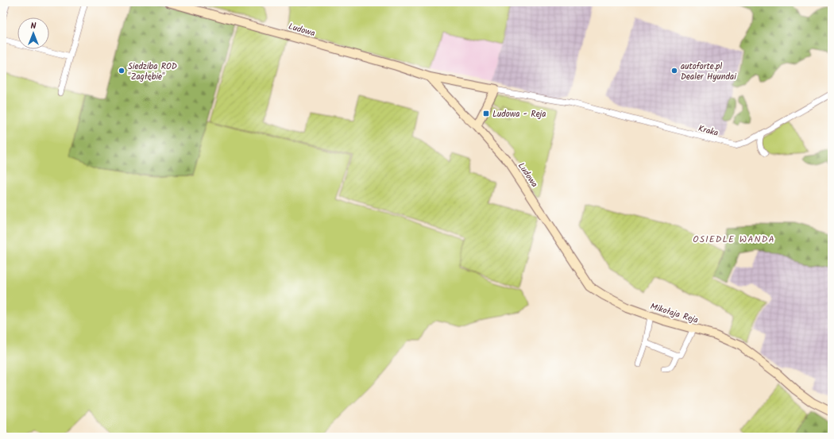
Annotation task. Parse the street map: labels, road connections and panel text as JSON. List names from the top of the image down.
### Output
{
  "streets": {
    "street": ["Ludowa", "Kraka", "Mikołaja Reja"]
  },
  "crossings": [
    ["Ludowa", "Kraka"],
    ["Ludowa", "Mikołaja Reja"]
  ],
  "districts": ["OSIEDLE WANDA"],
  "places": {
    "other": ["Siedziba ROD \"Zagłębie\"", "autoforte.pl Dealer Hyundai"],
    "transit": ["Ludowa - Reja"]
  },
  "north": "top"
}
